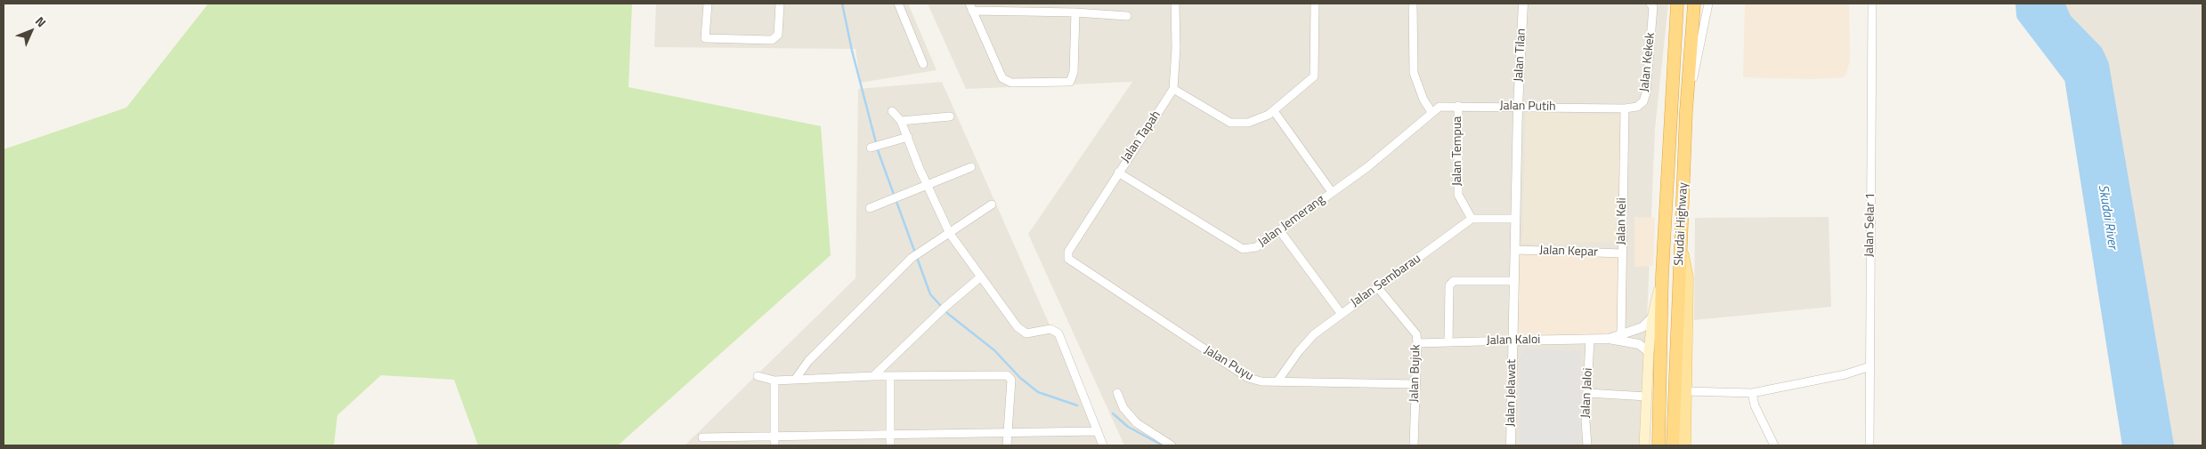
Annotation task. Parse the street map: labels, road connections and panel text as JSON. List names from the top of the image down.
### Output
{
  "streets": {
    "highway": ["Skudai Highway"],
    "street": [
      "Jalan Tilan",
      "Jalan Kekek",
      "Jalan Putih",
      "Jalan Tapah",
      "Jalan Tempua",
      "Jalan Jemerang",
      "Jalan Keli",
      "Jalan Selar 1",
      "Jalan Kepar",
      "Jalan Sembarau",
      "Jalan Kaloi",
      "Jalan Puyu",
      "Jalan Bujuk",
      "Jalan Jelawat",
      "Jalan Jaloi"
    ]
  },
  "crossings": [
    ["Jalan Tilan", "Jalan Putih"],
    ["Jalan Tilan", "Jalan Jelawat"],
    ["Jalan Kekek", "Jalan Putih"],
    ["Jalan Kekek", "Jalan Keli"],
    ["Jalan Putih", "Jalan Tempua"],
    ["Jalan Putih", "Jalan Jemerang"],
    ["Jalan Putih", "Jalan Keli"],
    ["Jalan Tapah", "Jalan Jemerang"],
    ["Jalan Tapah", "Jalan Puyu"],
    ["Jalan Tempua", "Jalan Sembarau"],
    ["Jalan Keli", "Jalan Kepar"],
    ["Jalan Keli", "Jalan Kaloi"],
    ["Jalan Kepar", "Jalan Jelawat"],
    ["Jalan Sembarau", "Jalan Puyu"],
    ["Jalan Sembarau", "Jalan Bujuk"],
    ["Jalan Kaloi", "Jalan Bujuk"],
    ["Jalan Kaloi", "Jalan Jelawat"],
    ["Jalan Kaloi", "Jalan Jaloi"],
    ["Jalan Puyu", "Jalan Bujuk"]
  ],
  "water": ["Skudai River"],
  "north": "top right"
}
